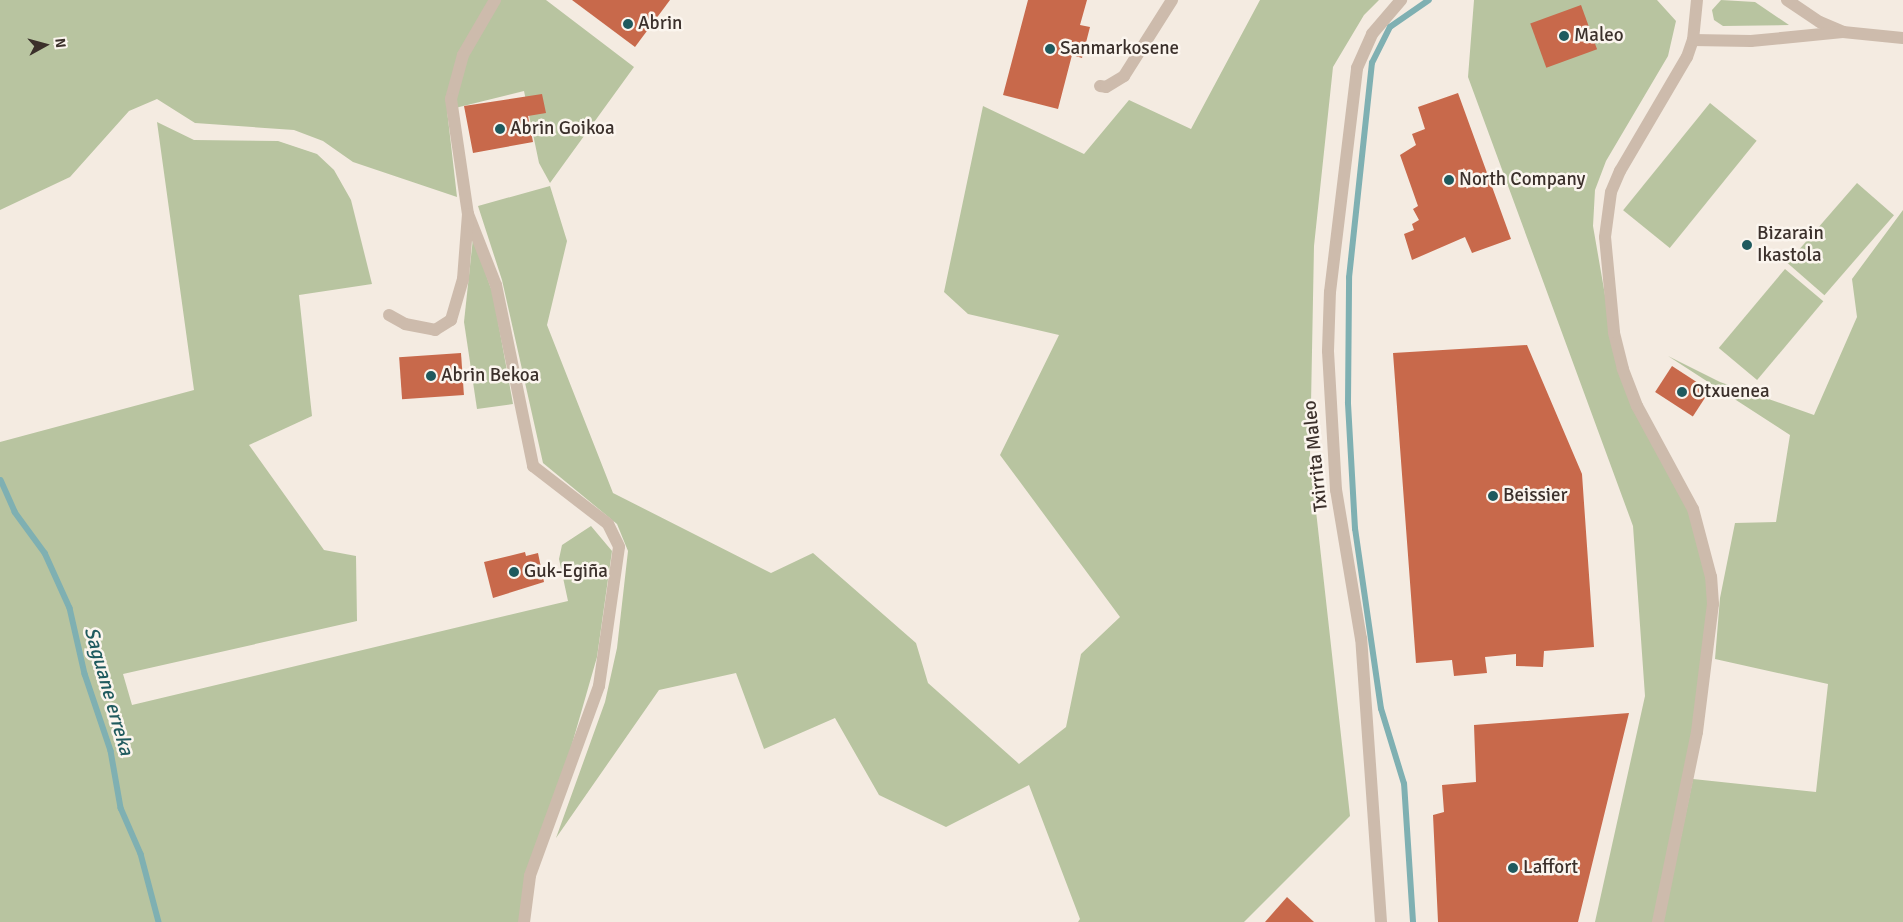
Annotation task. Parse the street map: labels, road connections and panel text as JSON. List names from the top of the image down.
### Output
{
  "streets": {
    "street": ["Txirrita Maleo"]
  },
  "water": ["Saguane erreka"],
  "places": [
    "Abrin",
    "Maleo",
    "Sanmarkosene",
    "Abrin Goikoa",
    "North Company",
    "Bizarain Ikastola",
    "Abrin Bekoa",
    "Otxuenea",
    "Beissier",
    "Guk-Egiña",
    "Laffort"
  ],
  "north": "right"
}
